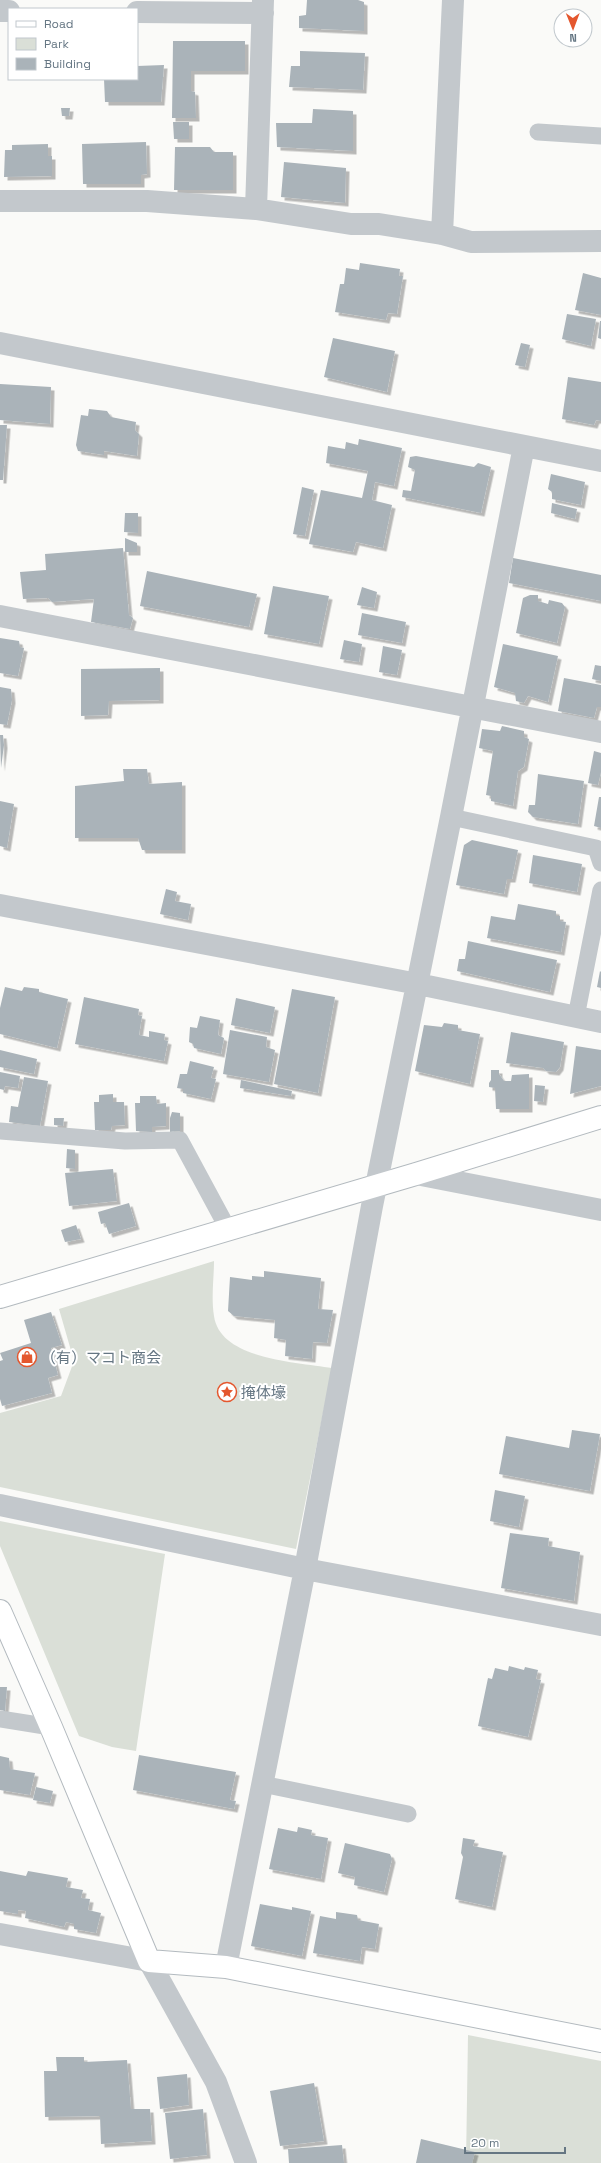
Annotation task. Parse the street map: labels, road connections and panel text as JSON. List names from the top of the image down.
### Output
{
  "places": {
    "shop": ["（有）マコト商会"],
    "place": ["掩体壕"]
  },
  "legend": ["Road", "Park", "Building"],
  "scale_bar": "20 m",
  "north": "bottom"
}
